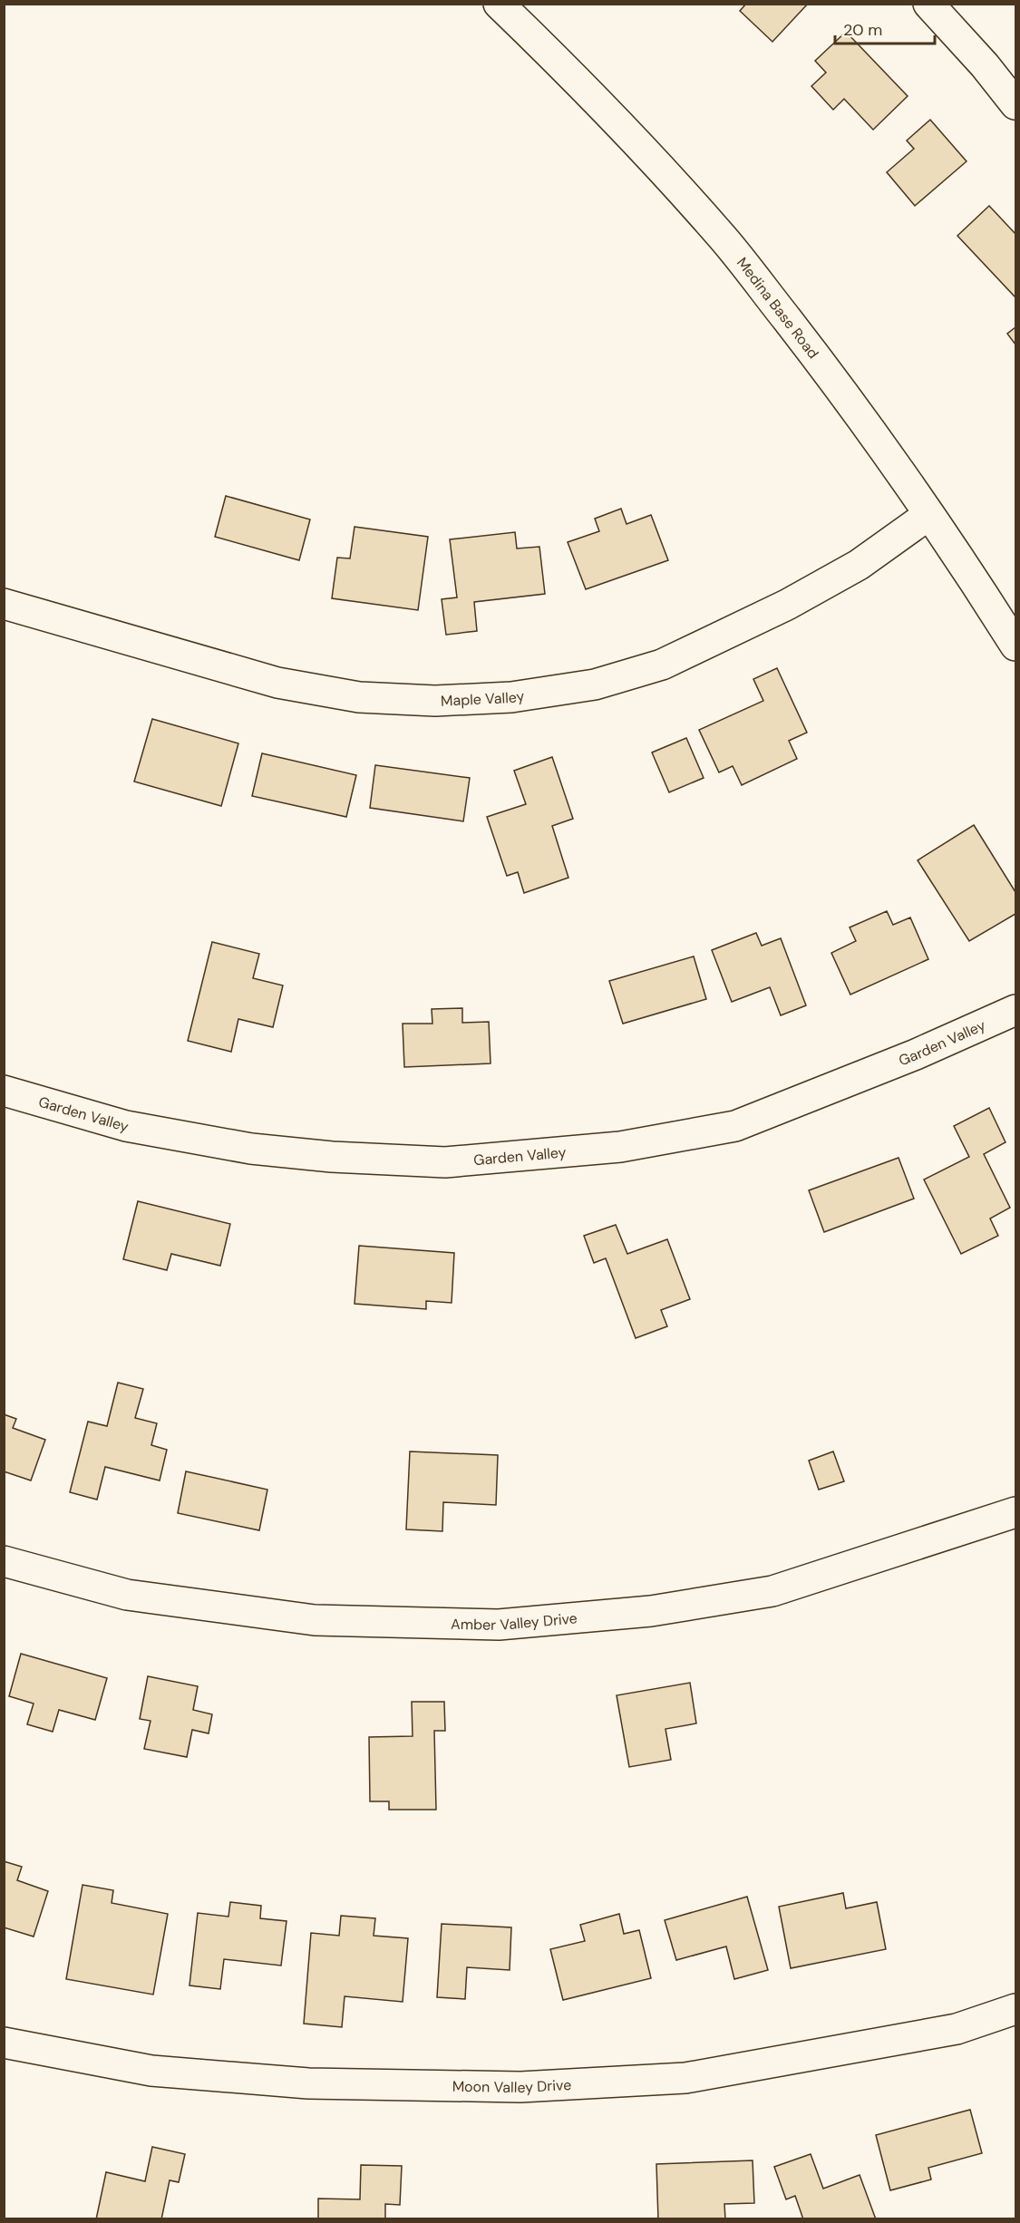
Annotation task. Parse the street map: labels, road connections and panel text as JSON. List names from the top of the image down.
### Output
{
  "streets": {
    "street": [
      "Medina Base Road",
      "Maple Valley",
      "Garden Valley",
      "Amber Valley Drive",
      "Moon Valley Drive"
    ]
  },
  "crossings": [
    ["Medina Base Road", "Maple Valley"]
  ],
  "scale_bar": "20 m"
}
